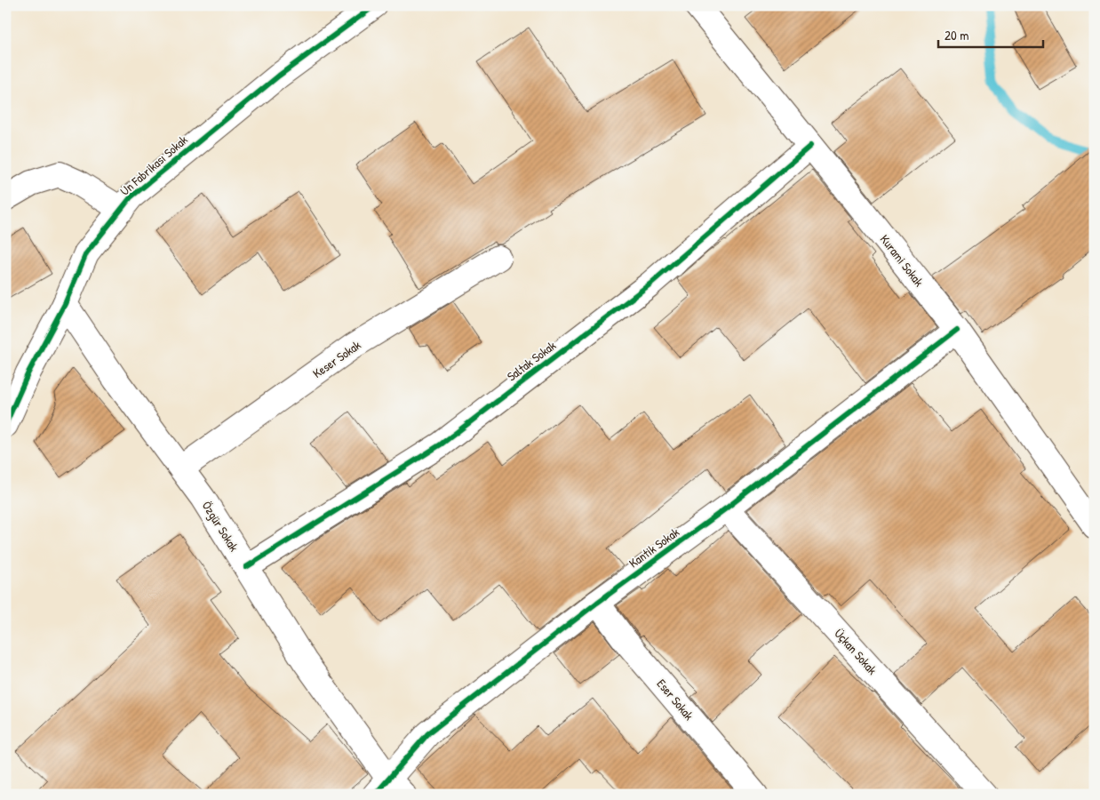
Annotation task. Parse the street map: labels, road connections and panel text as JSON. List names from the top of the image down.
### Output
{
  "streets": {
    "street": [
      "Un Fabrikası Sokak",
      "Kurami Sokak",
      "Keser Sokak",
      "Saltak Sokak",
      "Özgür Sokak",
      "Kantik Sokak",
      "Üçkan Sokak",
      "Eser Sokak"
    ]
  },
  "crossings": [
    ["Un Fabrikası Sokak", "Özgür Sokak"],
    ["Kurami Sokak", "Saltak Sokak"],
    ["Kurami Sokak", "Kantik Sokak"],
    ["Keser Sokak", "Özgür Sokak"],
    ["Saltak Sokak", "Özgür Sokak"],
    ["Özgür Sokak", "Kantik Sokak"],
    ["Kantik Sokak", "Üçkan Sokak"],
    ["Kantik Sokak", "Eser Sokak"]
  ],
  "scale_bar": "20 m"
}
